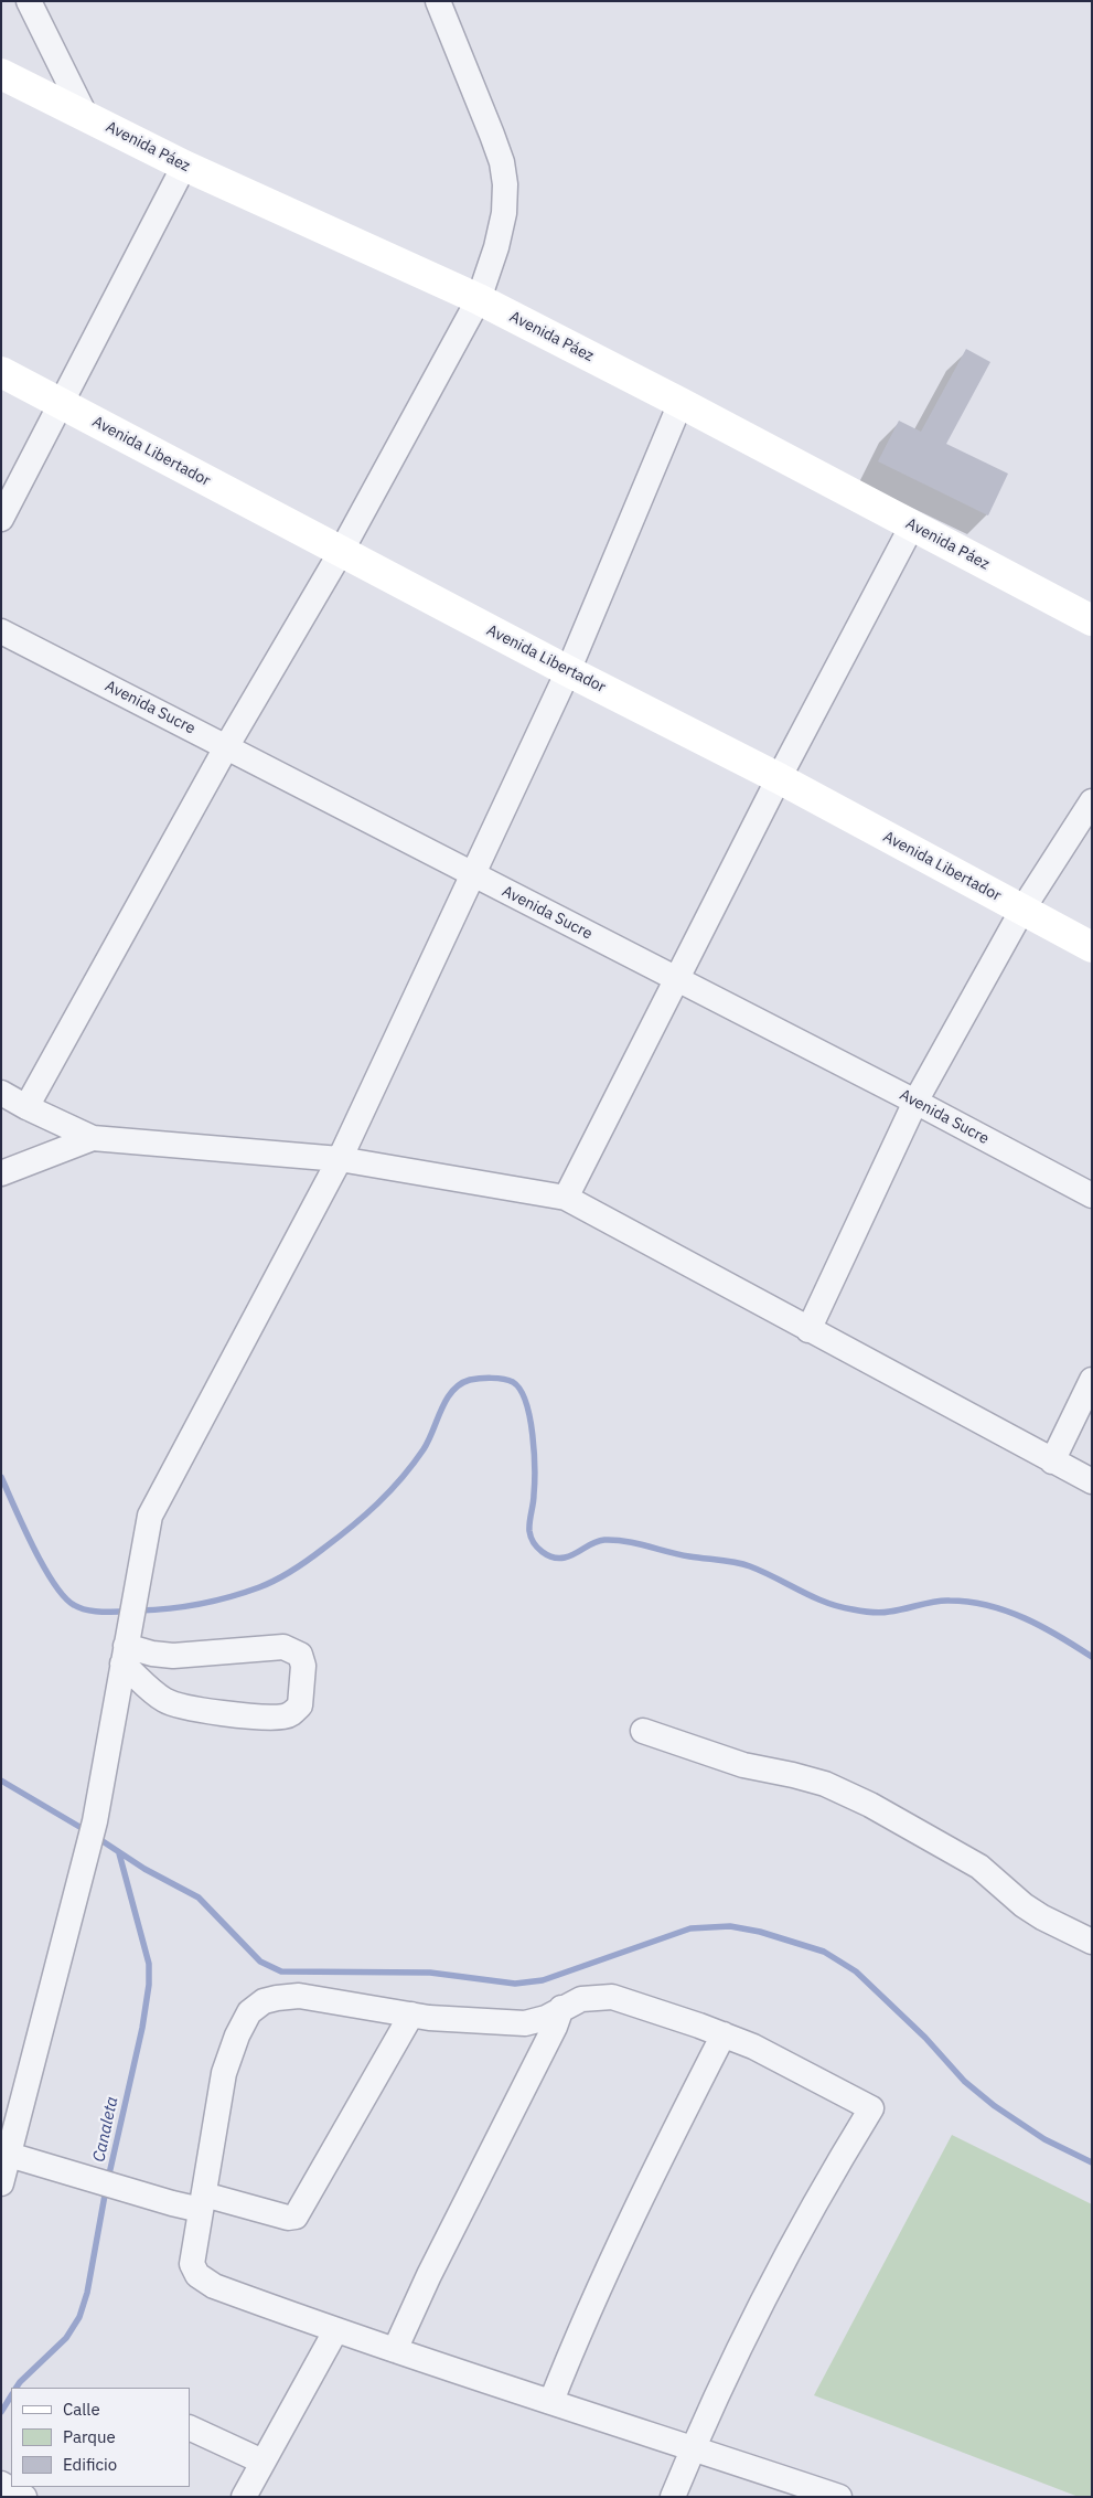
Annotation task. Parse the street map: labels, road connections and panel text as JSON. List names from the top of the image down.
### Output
{
  "streets": {
    "main road": ["Avenida Páez", "Avenida Libertador"],
    "street": ["Avenida Sucre"]
  },
  "water": ["Canaleta"],
  "legend": ["Calle", "Parque", "Edificio"]
}
